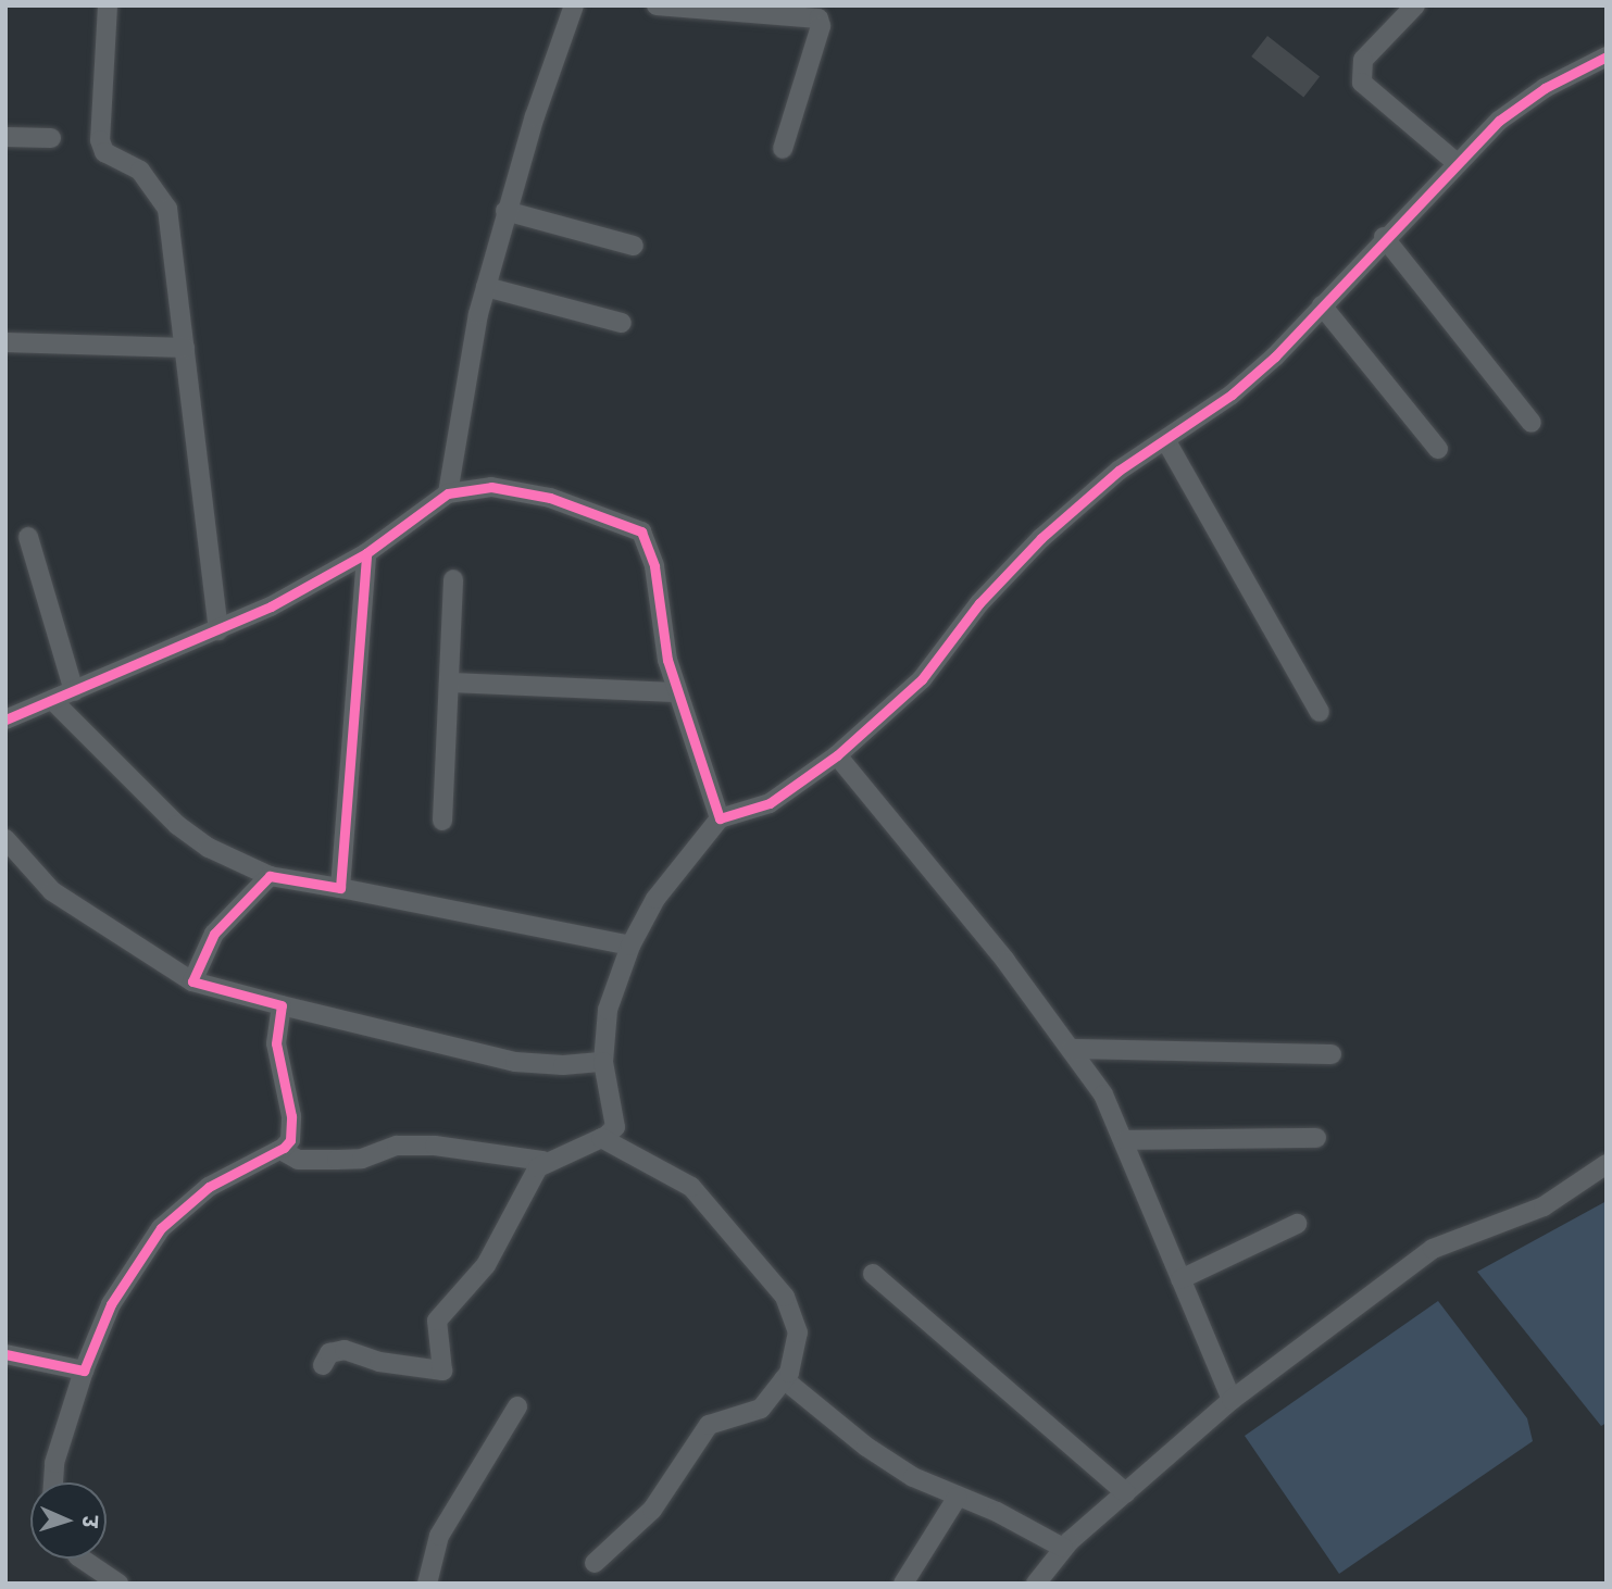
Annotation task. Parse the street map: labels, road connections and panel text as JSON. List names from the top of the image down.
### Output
{
  "north": "right"
}
